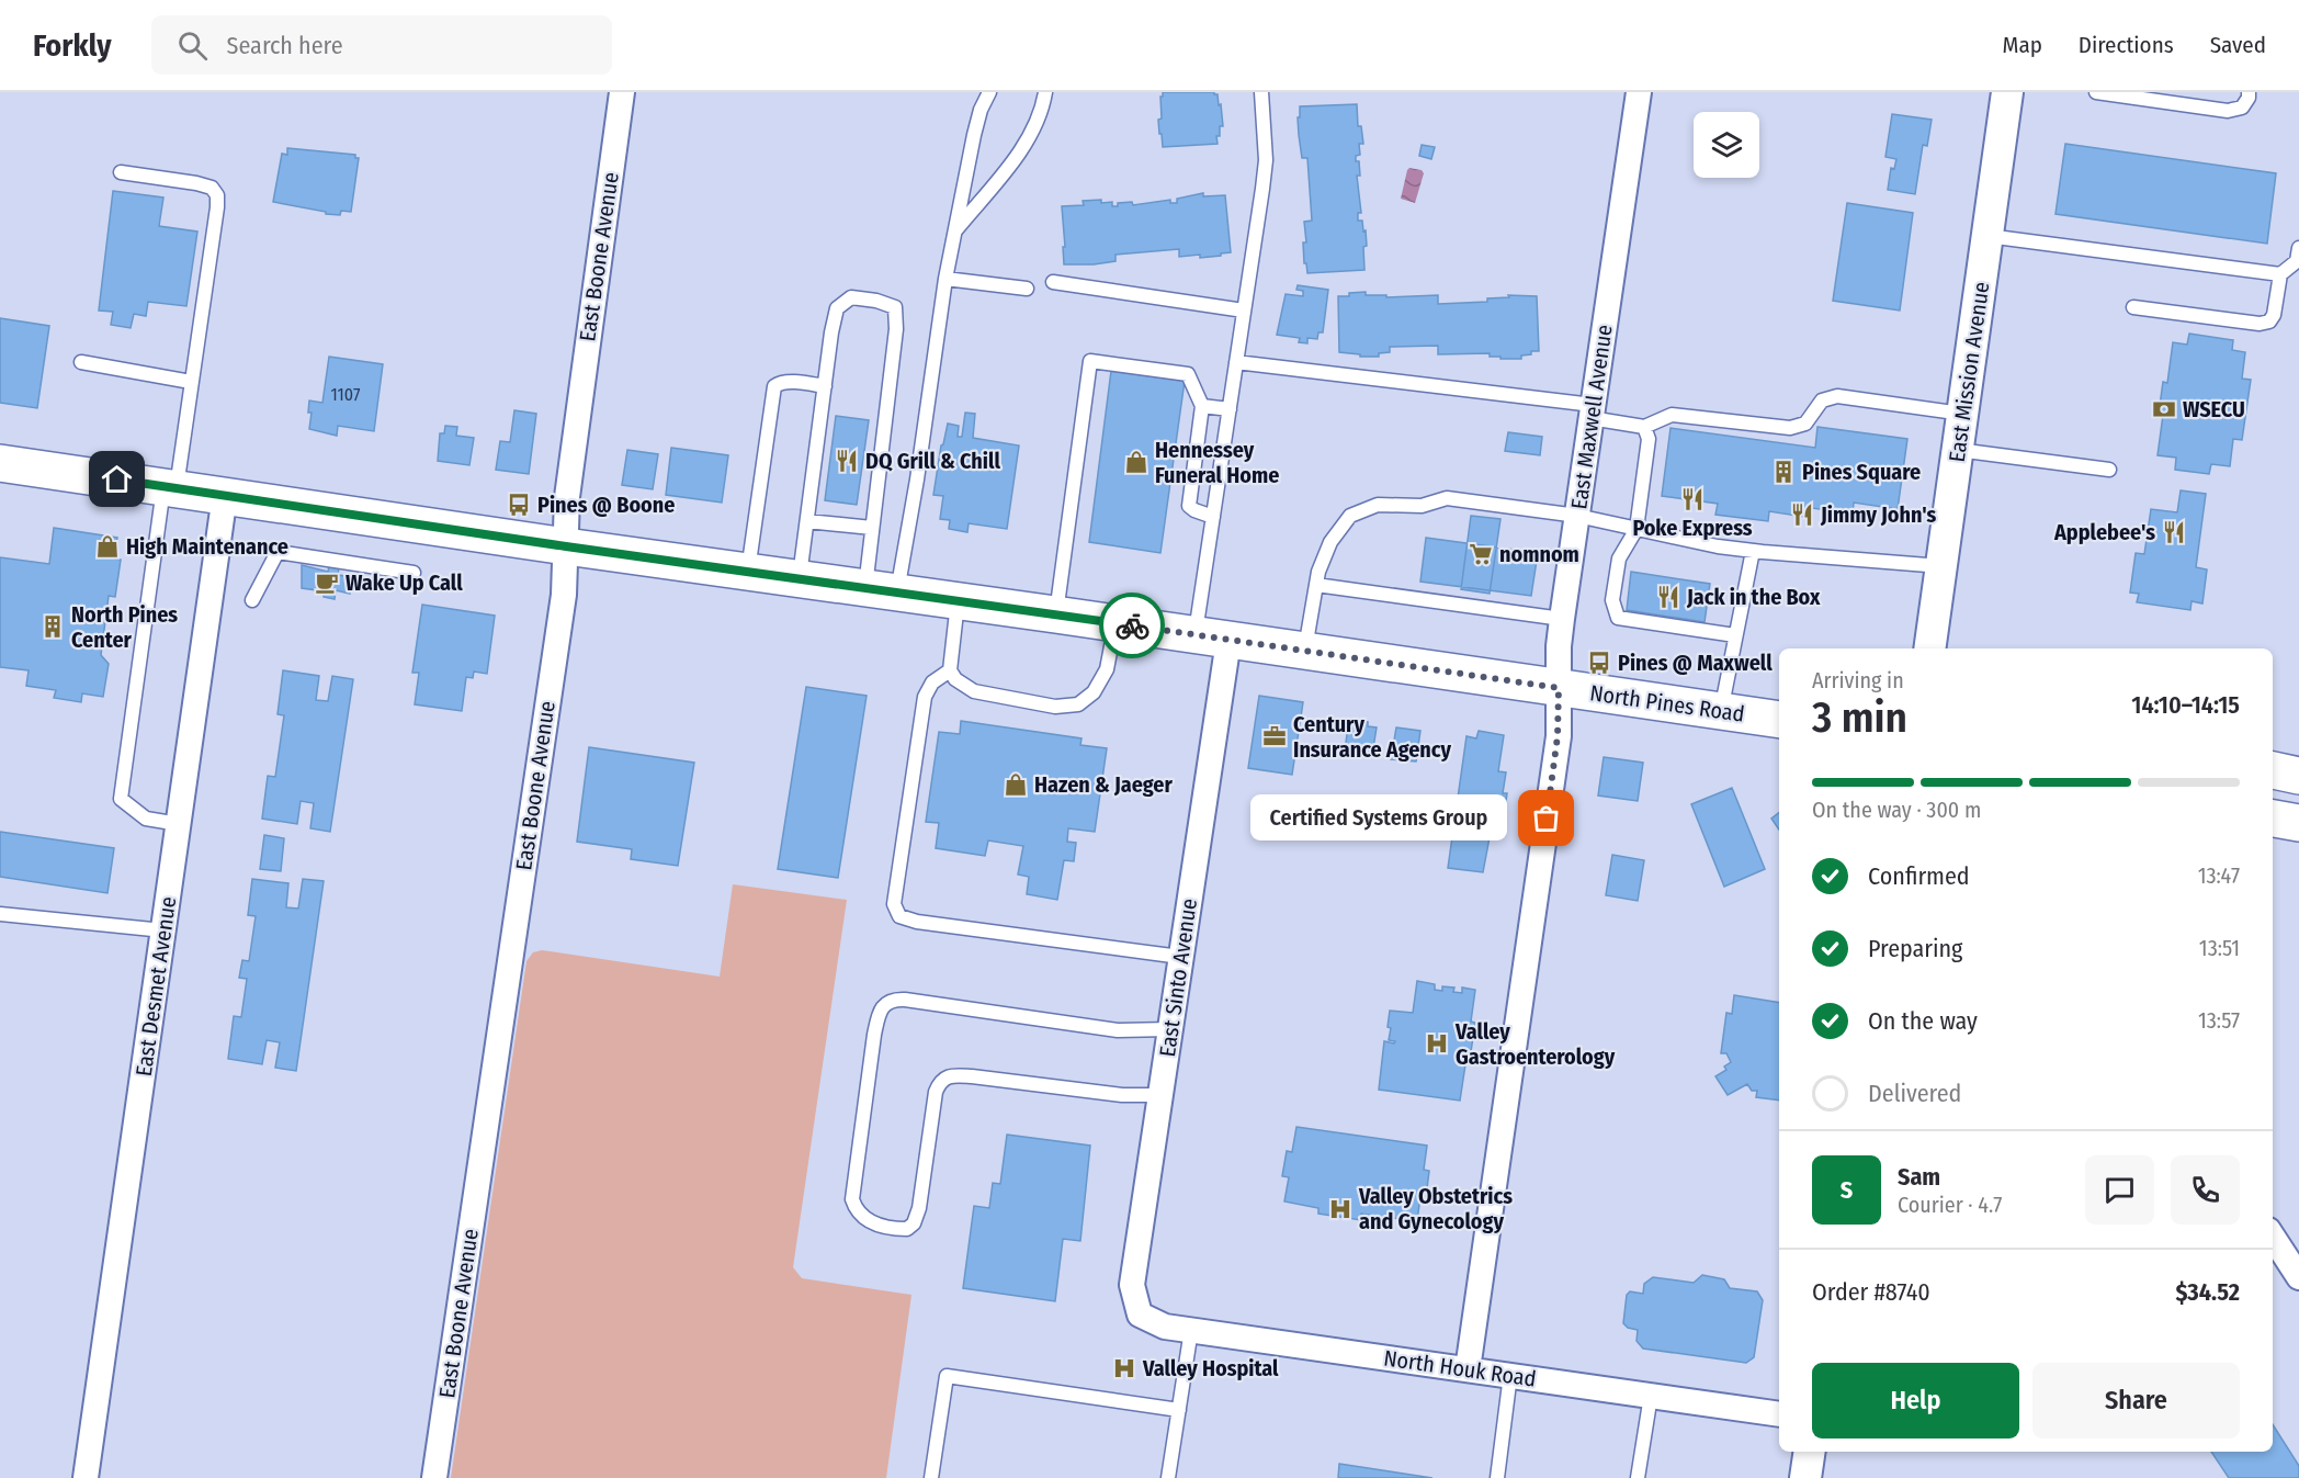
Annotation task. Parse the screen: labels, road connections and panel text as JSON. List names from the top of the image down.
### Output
{
  "streets": {
    "main road": ["North Pines Road"],
    "street": [
      "East Boone Avenue",
      "East Mission Avenue",
      "East Maxwell Avenue",
      "East Sinto Avenue",
      "East Desmet Avenue",
      "North Houk Road"
    ]
  },
  "crossings": [
    ["East Boone Avenue", "North Pines Road"],
    ["East Maxwell Avenue", "North Pines Road"],
    ["East Maxwell Avenue", "North Houk Road"],
    ["North Pines Road", "East Sinto Avenue"],
    ["North Pines Road", "East Desmet Avenue"],
    ["East Sinto Avenue", "North Houk Road"]
  ],
  "places": {
    "bank": ["WSECU"],
    "restaurant": [
      "DQ Grill & Chill",
      "Poke Express",
      "Jimmy John's",
      "Applebee's",
      "Jack in the Box"
    ],
    "shop": ["Hennessey Funeral Home", "High Maintenance", "Hazen & Jaeger"],
    "building": ["Pines Square", "North Pines Center"],
    "bus stop": ["Pines @ Boone", "Pines @ Maxwell"],
    "supermarket": ["nomnom"],
    "cafe": ["Wake Up Call"],
    "office": ["Century Insurance Agency"],
    "other": ["Certified Systems Group"],
    "hospital": ["Valley Gastroenterology", "Valley Obstetrics and Gynecology", "Valley Hospital"]
  },
  "house_numbers": ["1107"],
  "page": {
    "header": "Forkly",
    "search": "Search here",
    "nav": ["Map", "Directions", "Saved"],
    "heading": ["3 min", "Arriving in", "14:10–14:15"],
    "panel": [
      "Sam",
      "Courier · 4.7",
      "Order #8740",
      "$34.52"
    ],
    "bar": "On the way · 300 m",
    "bubble": "Certified Systems Group",
    "list": [
      ["Confirmed", "13:47"],
      ["Preparing", "13:51"],
      ["On the way", "13:57"],
      "Delivered"
    ],
    "round": "S",
    "buttons": ["Help", "Share"]
  }
}
